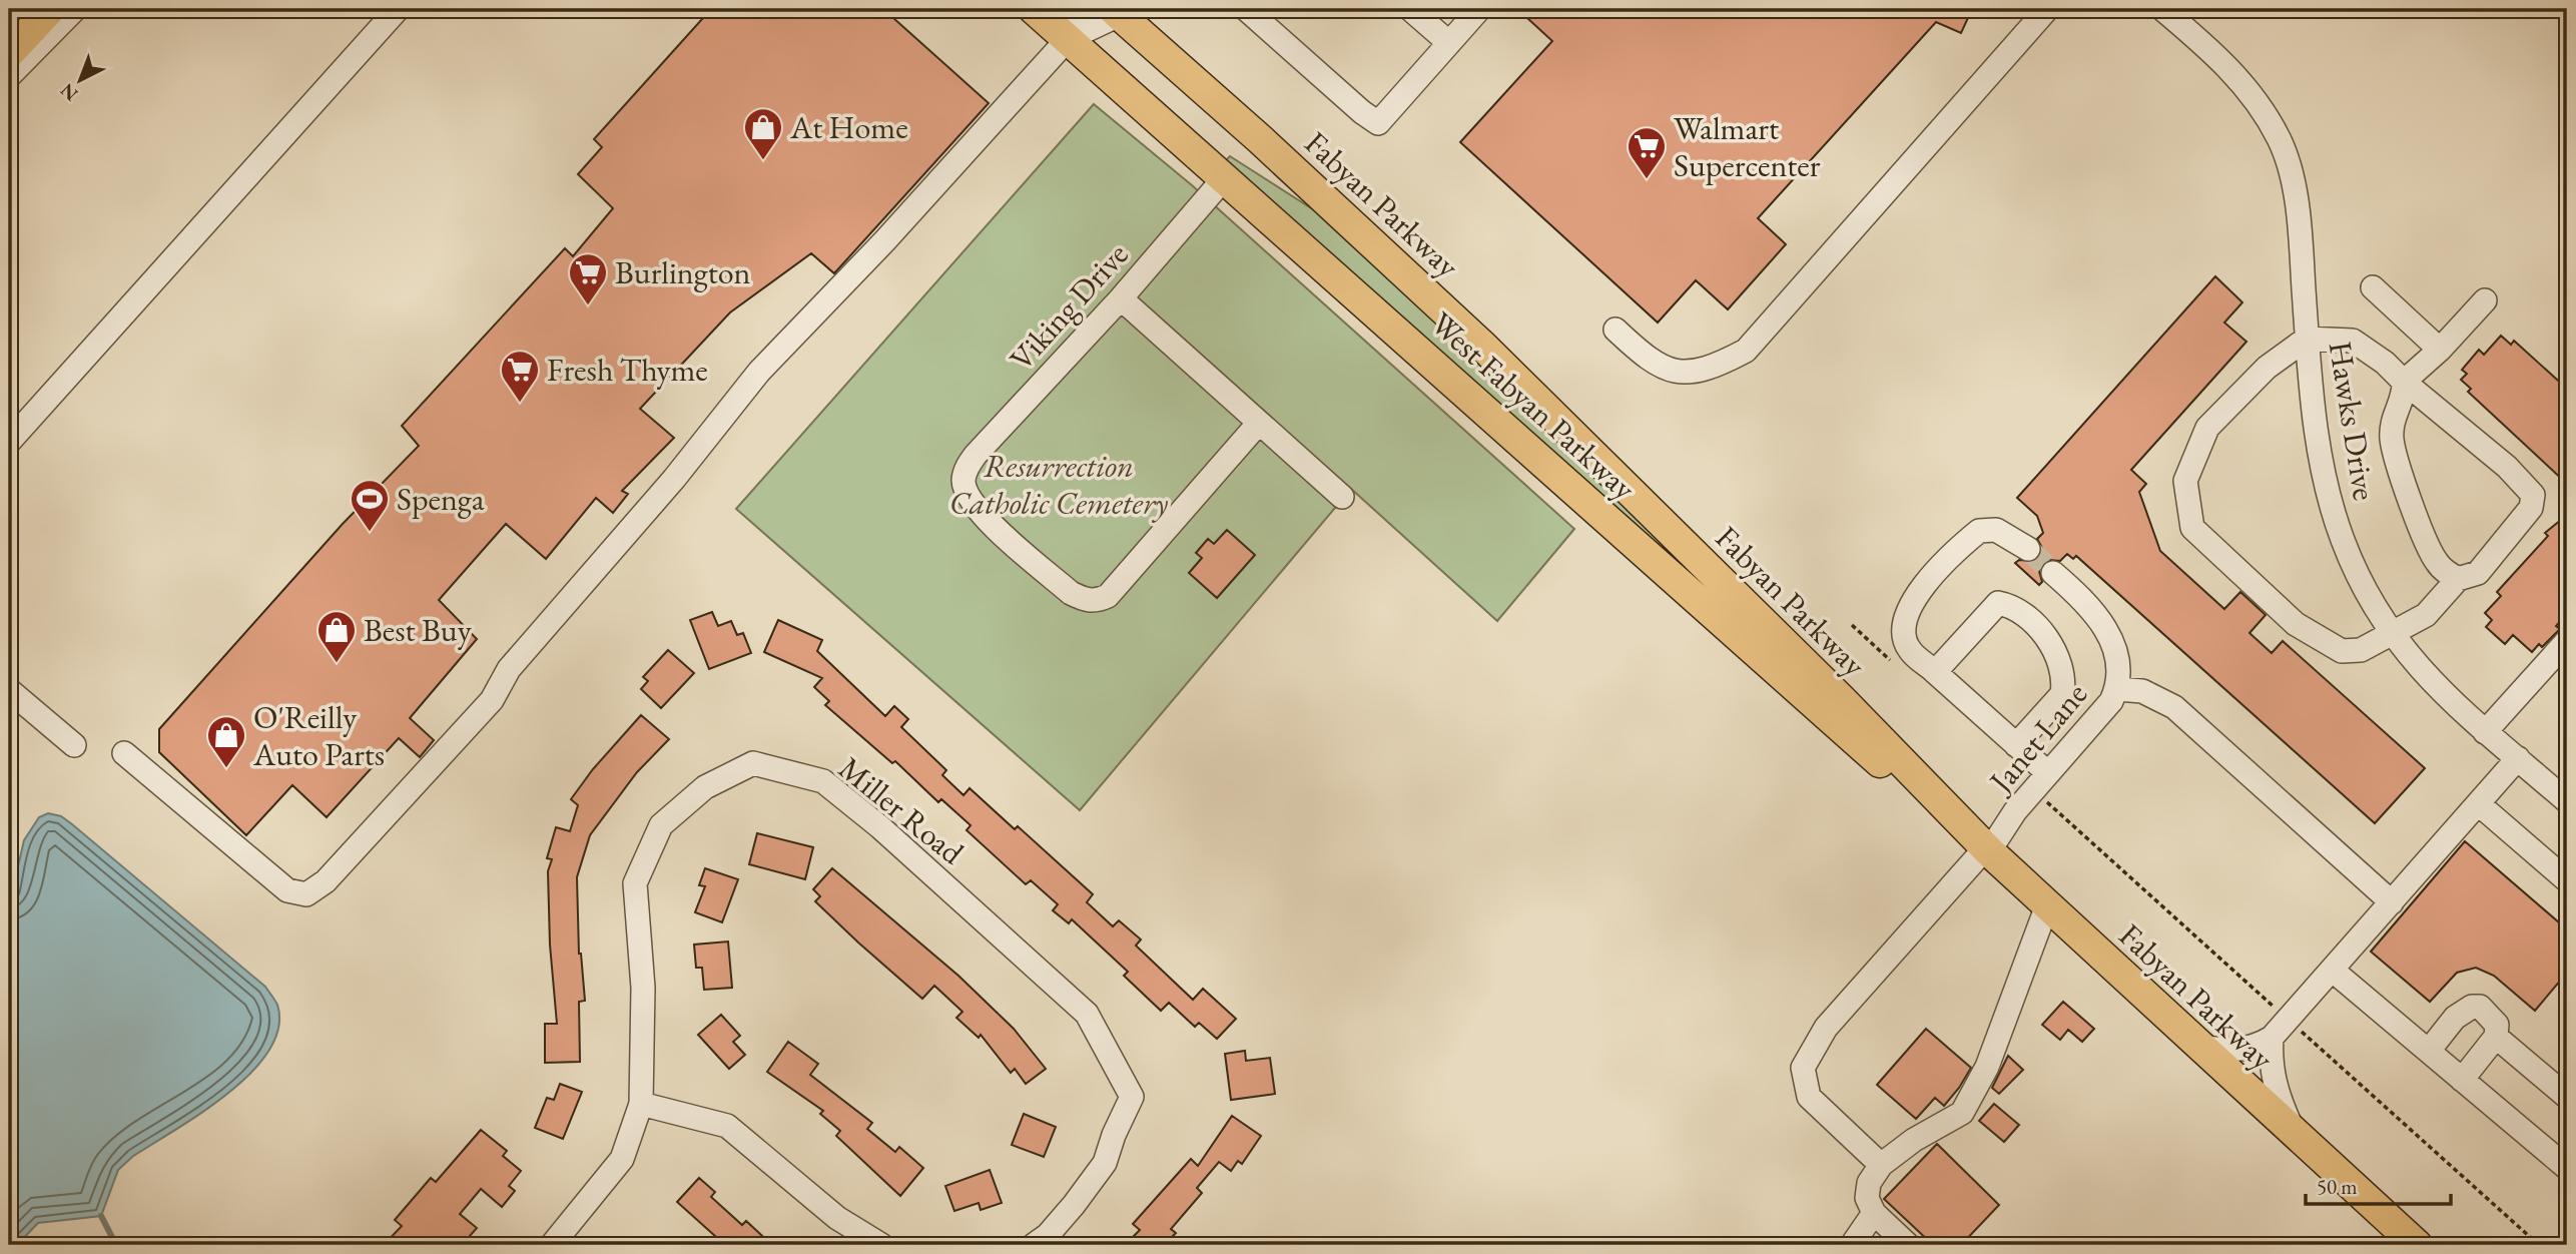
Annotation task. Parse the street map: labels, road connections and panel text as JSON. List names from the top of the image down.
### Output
{
  "streets": {
    "main road": ["Fabyan Parkway", "West Fabyan Parkway"],
    "street": [
      "Viking Drive",
      "Hawks Drive",
      "Janet Lane",
      "Miller Road"
    ]
  },
  "crossings": [
    ["Fabyan Parkway", "West Fabyan Parkway"],
    ["Fabyan Parkway", "Janet Lane"],
    ["Viking Drive", "West Fabyan Parkway"],
    ["West Fabyan Parkway", "Janet Lane"]
  ],
  "parks": ["Resurrection Catholic Cemetery"],
  "places": {
    "shop": ["At Home", "Best Buy", "O'Reilly Auto Parts"],
    "supermarket": ["Walmart Supercenter", "Burlington", "Fresh Thyme"],
    "sports": ["Spenga"]
  },
  "scale_bar": "50 m",
  "north": "bottom left"
}
